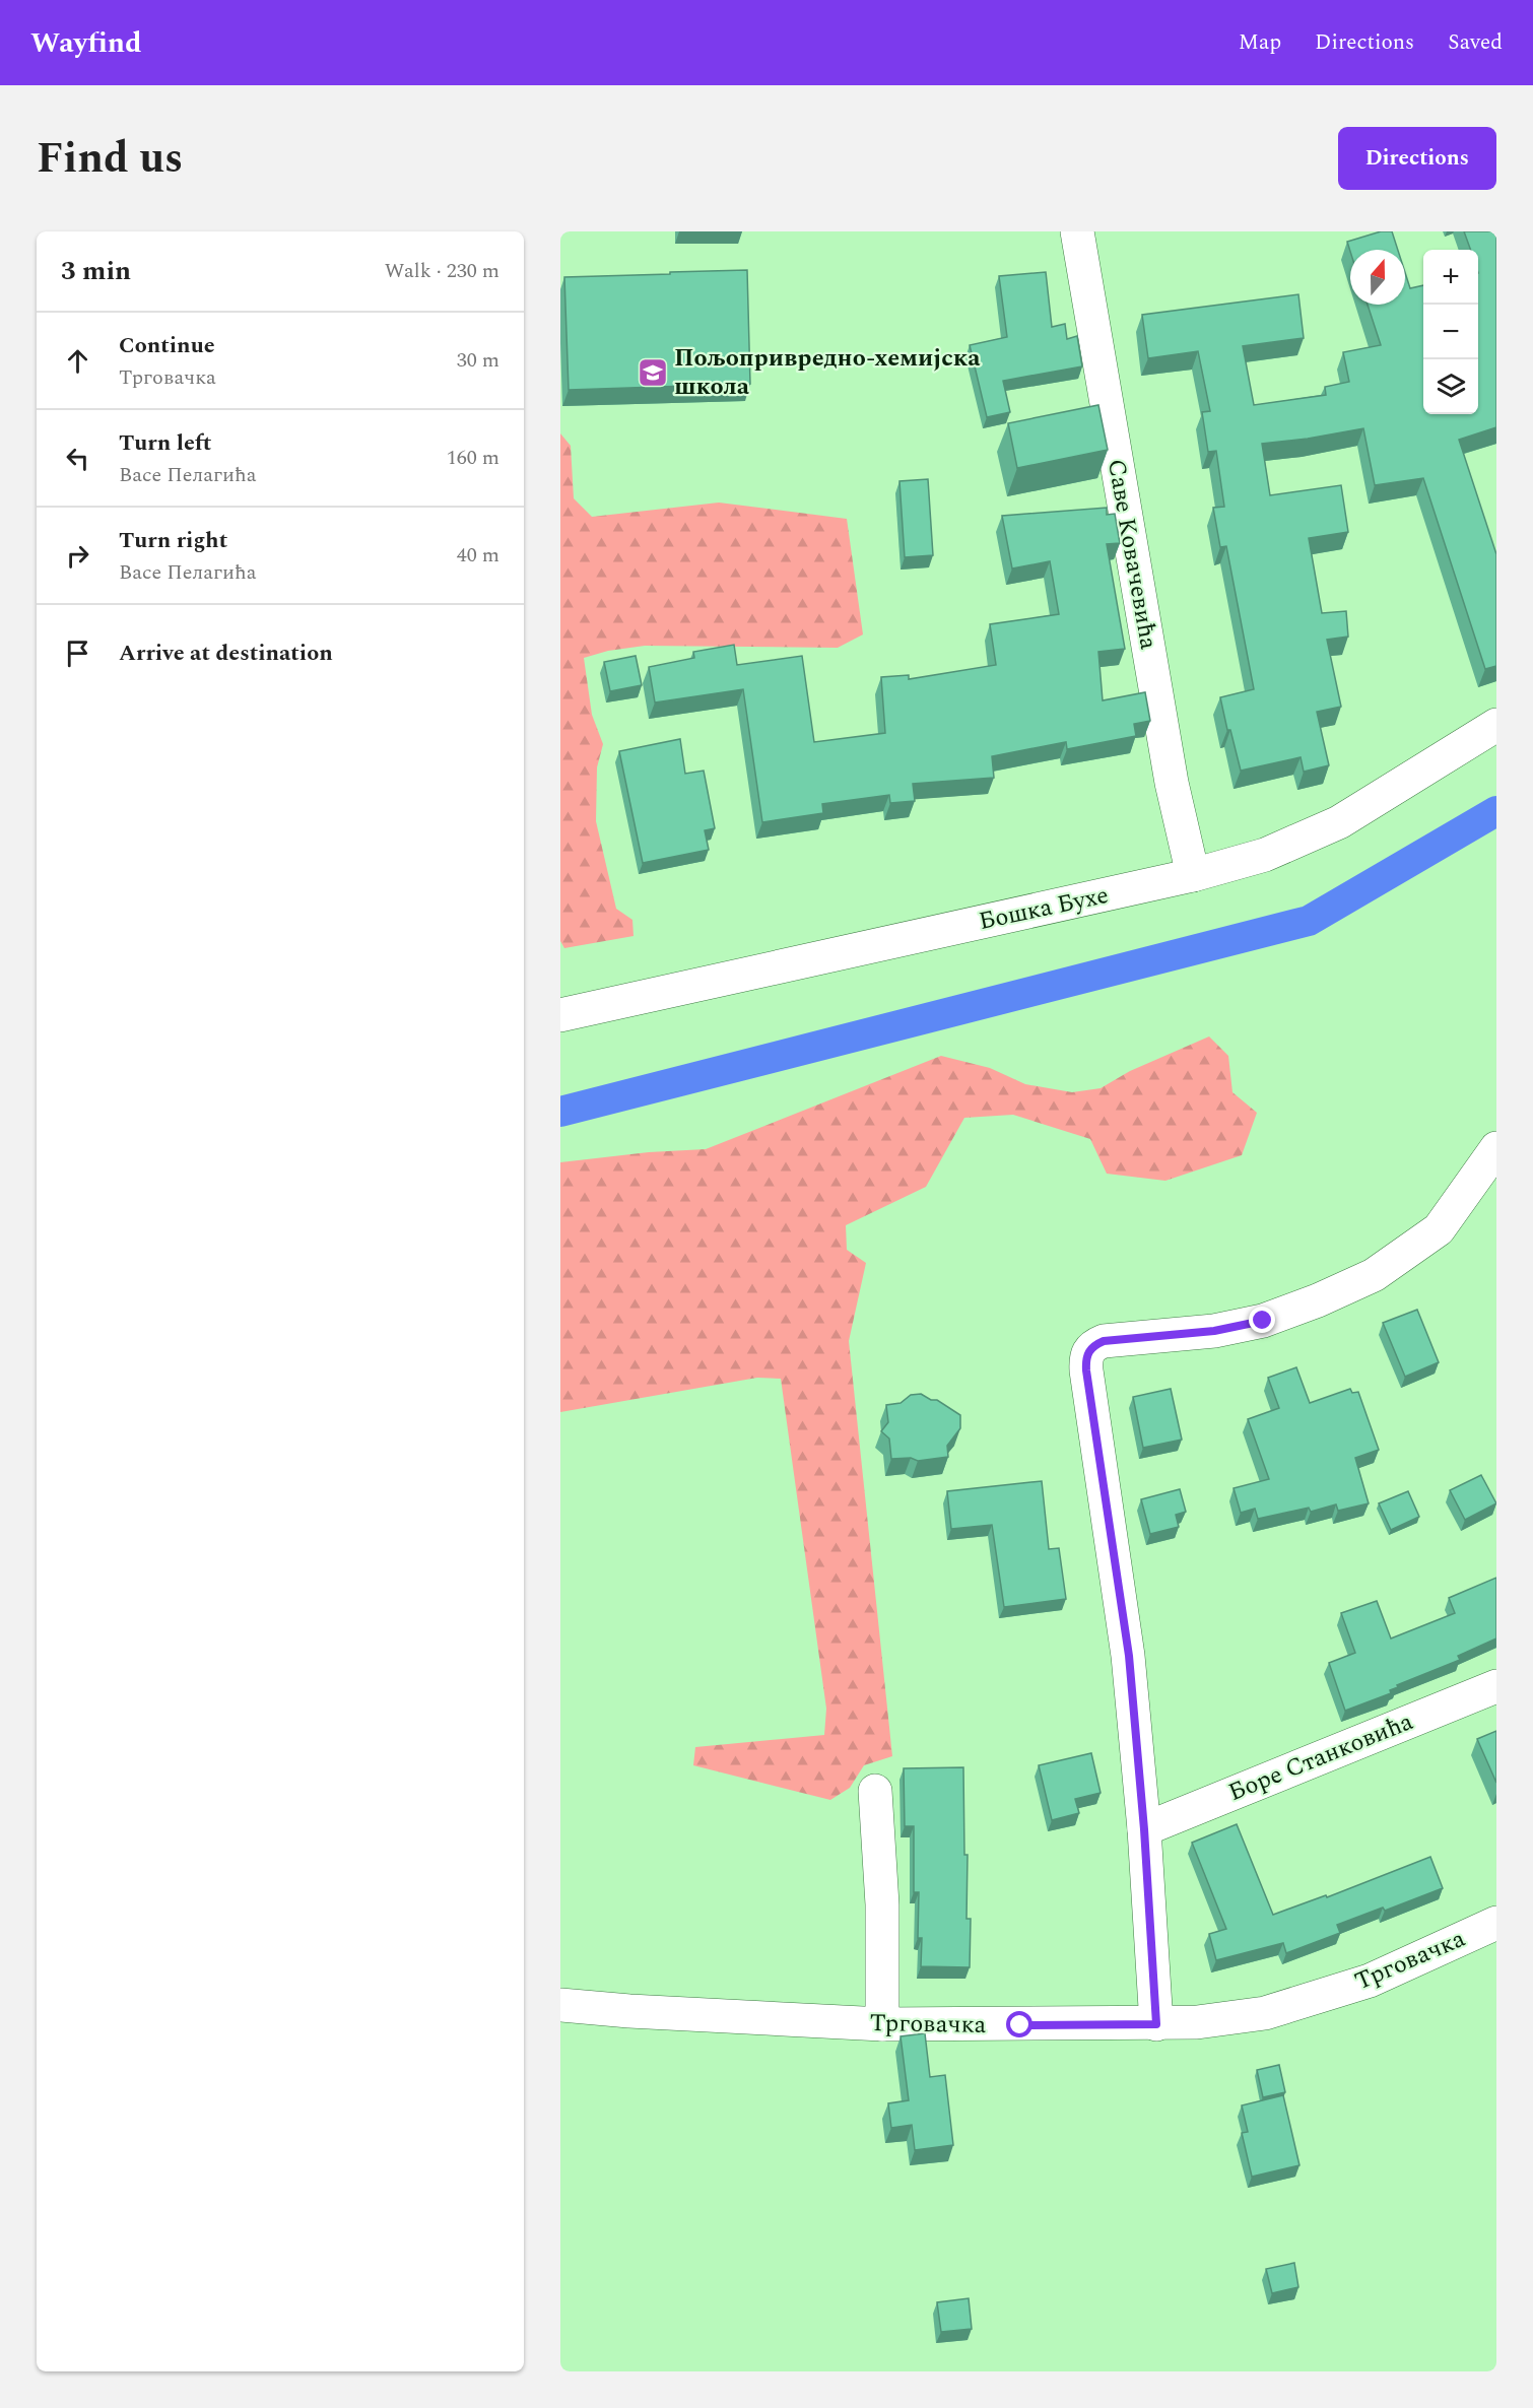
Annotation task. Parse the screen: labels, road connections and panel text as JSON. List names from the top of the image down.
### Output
{
  "streets": {
    "street": [
      "Саве Ковачевића",
      "Бошка Бухе",
      "Боре Станковића",
      "Трговачка"
    ]
  },
  "crossings": [
    ["Саве Ковачевића", "Бошка Бухе"]
  ],
  "places": {
    "school or university": ["Пољопривредно-хемијска школа"]
  },
  "north": "top",
  "page": {
    "header": "Wayfind",
    "nav": ["Map", "Directions", "Saved"],
    "title": "Find us",
    "buttons": "Directions",
    "heading": ["3 min", "Walk · 230 m"],
    "map_buttons": ["+", "−"],
    "list": [
      ["Continue", "Трговачка", "30 m"],
      ["Turn left", "Васе Пелагића", "160 m"],
      ["Turn right", "Васе Пелагића", "40 m"],
      "Arrive at destination"
    ]
  }
}
